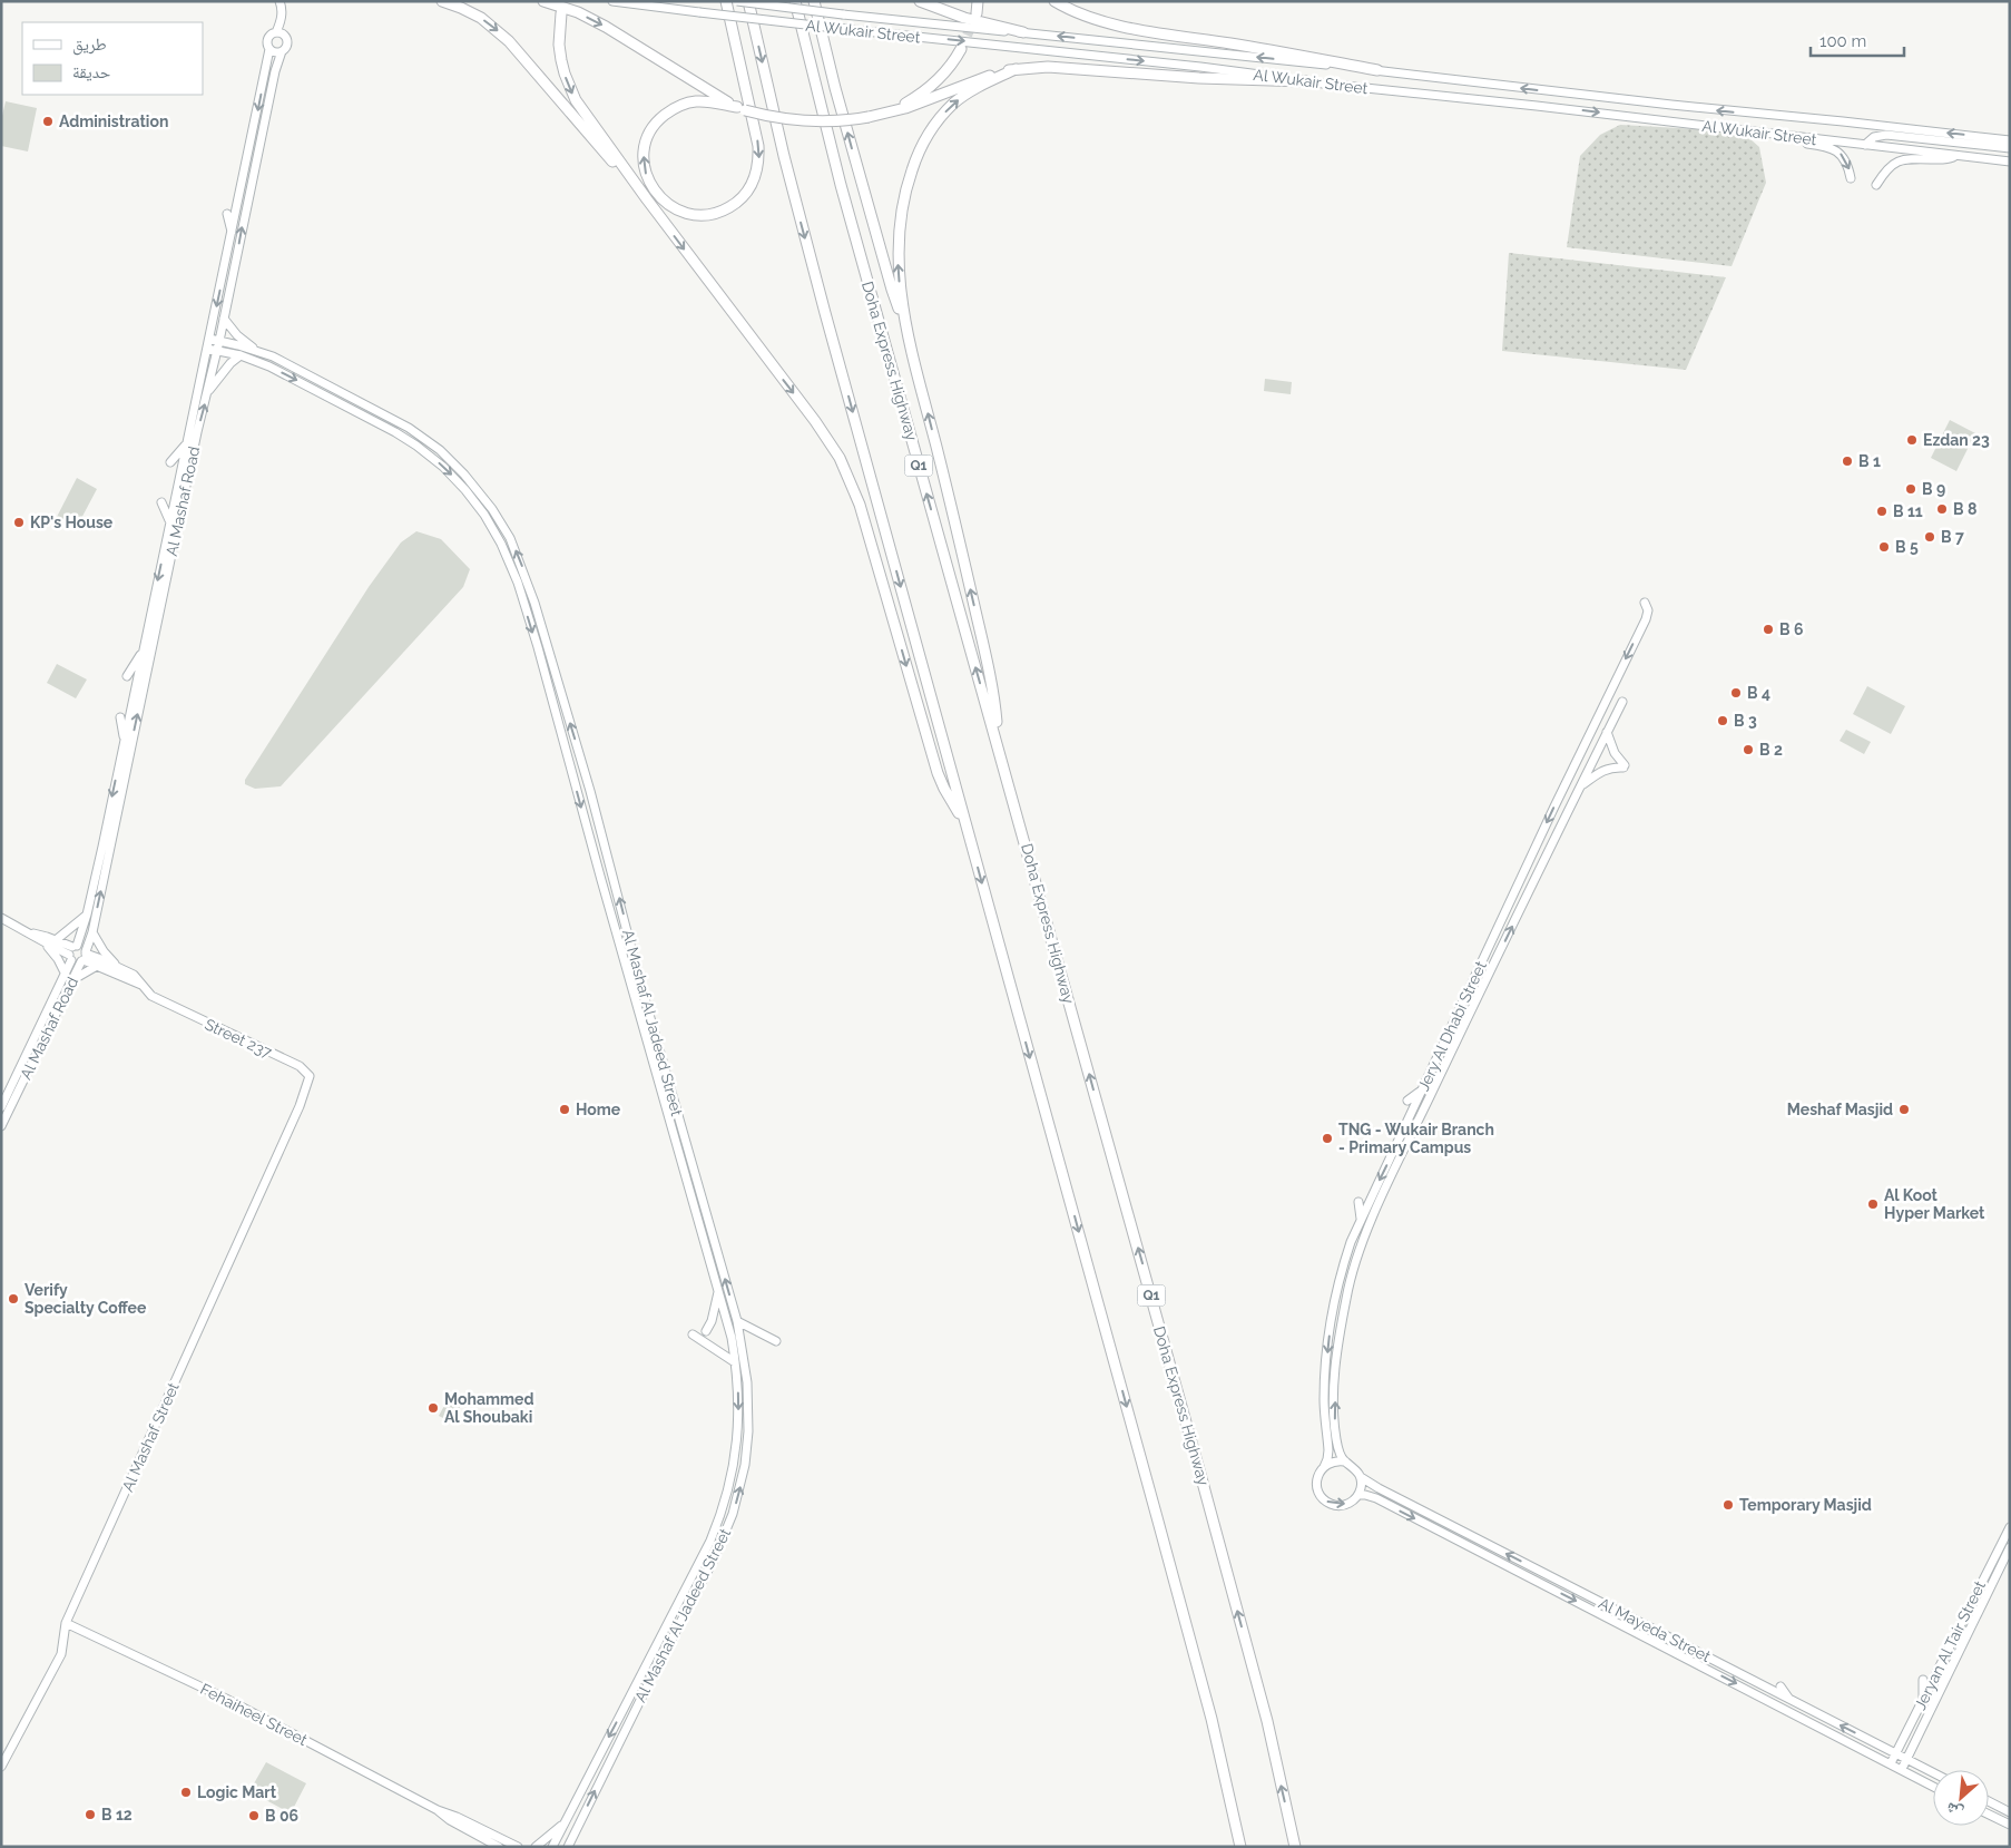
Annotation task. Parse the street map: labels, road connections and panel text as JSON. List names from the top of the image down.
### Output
{
  "streets": {
    "highway": ["Doha Express Highway", "Q1"],
    "street": [
      "Al Wukair Street",
      "Al Mashaf Road",
      "Al Mashaf Al Jadeed Street",
      "Jery Al Dhabi Street",
      "Street 237",
      "Al Mashaf Street",
      "Al Mayeda Street",
      "Jeryan Al Tair Street",
      "Fehaiheel Street"
    ]
  },
  "crossings": [
    ["Al Mashaf Road", "Al Mashaf Al Jadeed Street"],
    ["Al Mashaf Road", "Street 237"],
    ["Jery Al Dhabi Street", "Al Mayeda Street"],
    ["Street 237", "Al Mashaf Street"],
    ["Al Mashaf Street", "Fehaiheel Street"],
    ["Al Mayeda Street", "Jeryan Al Tair Street"]
  ],
  "places": [
    "Administration",
    "Ezdan 23",
    "B 1",
    "B 9",
    "B 8",
    "B 11",
    "KP's House",
    "B 7",
    "B 5",
    "B 6",
    "B 4",
    "B 3",
    "B 2",
    "Home",
    "Meshaf Masjid",
    "TNG - Wukair Branch - Primary Campus",
    "Al Koot Hyper Market",
    "Verify Specialty Coffee",
    "Mohammed Al Shoubaki",
    "Temporary Masjid",
    "Logic Mart",
    "B 12",
    "B 06"
  ],
  "legend": ["طريق", "حديقة"],
  "scale_bar": "100 m",
  "north": "bottom left"
}
